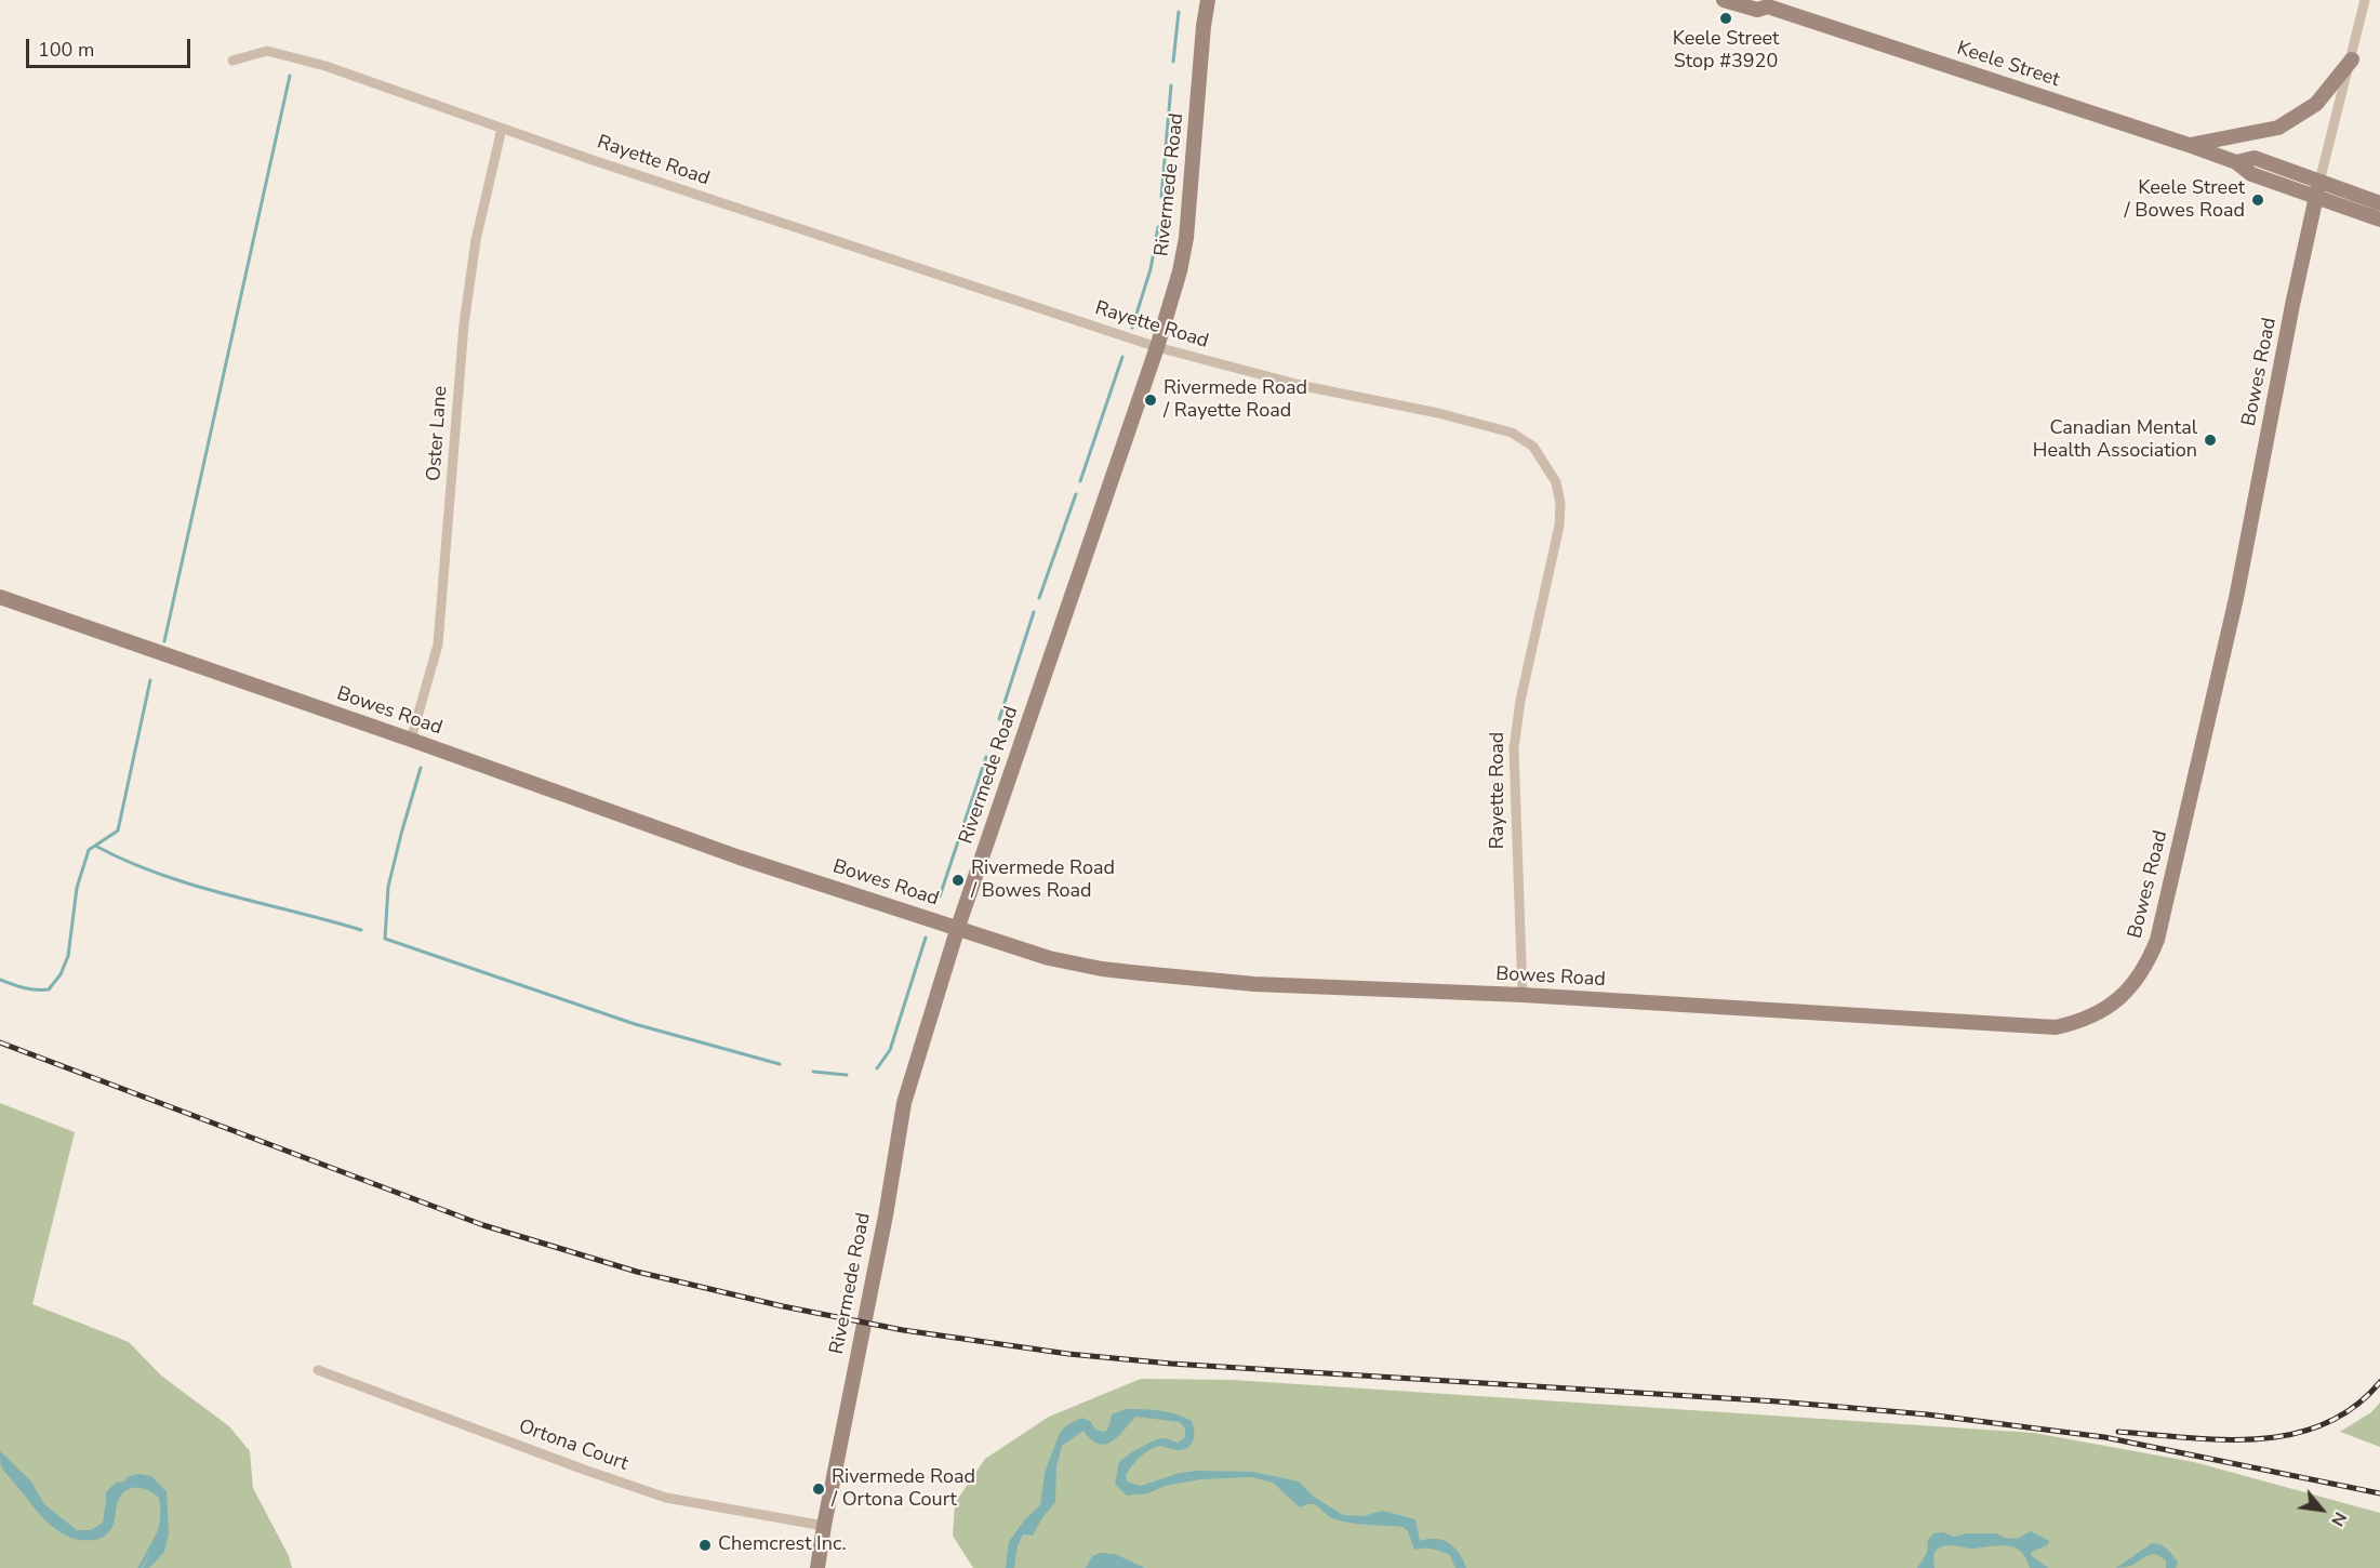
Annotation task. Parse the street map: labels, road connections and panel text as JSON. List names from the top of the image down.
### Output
{
  "streets": {
    "street": [
      "Keele Street",
      "Rayette Road",
      "Rivermede Road",
      "Bowes Road",
      "Oster Lane",
      "Ortona Court"
    ]
  },
  "crossings": [
    ["Keele Street", "Bowes Road"],
    ["Rayette Road", "Rivermede Road"],
    ["Rayette Road", "Bowes Road"],
    ["Rayette Road", "Oster Lane"],
    ["Rivermede Road", "Bowes Road"],
    ["Rivermede Road", "Ortona Court"],
    ["Bowes Road", "Oster Lane"]
  ],
  "places": [
    "Keele Street Stop #3920",
    "Keele Street / Bowes Road",
    "Rivermede Road / Rayette Road",
    "Canadian Mental Health Association",
    "Rivermede Road / Bowes Road",
    "Rivermede Road / Ortona Court",
    "Chemcrest Inc."
  ],
  "scale_bar": "100 m",
  "north": "bottom right"
}
